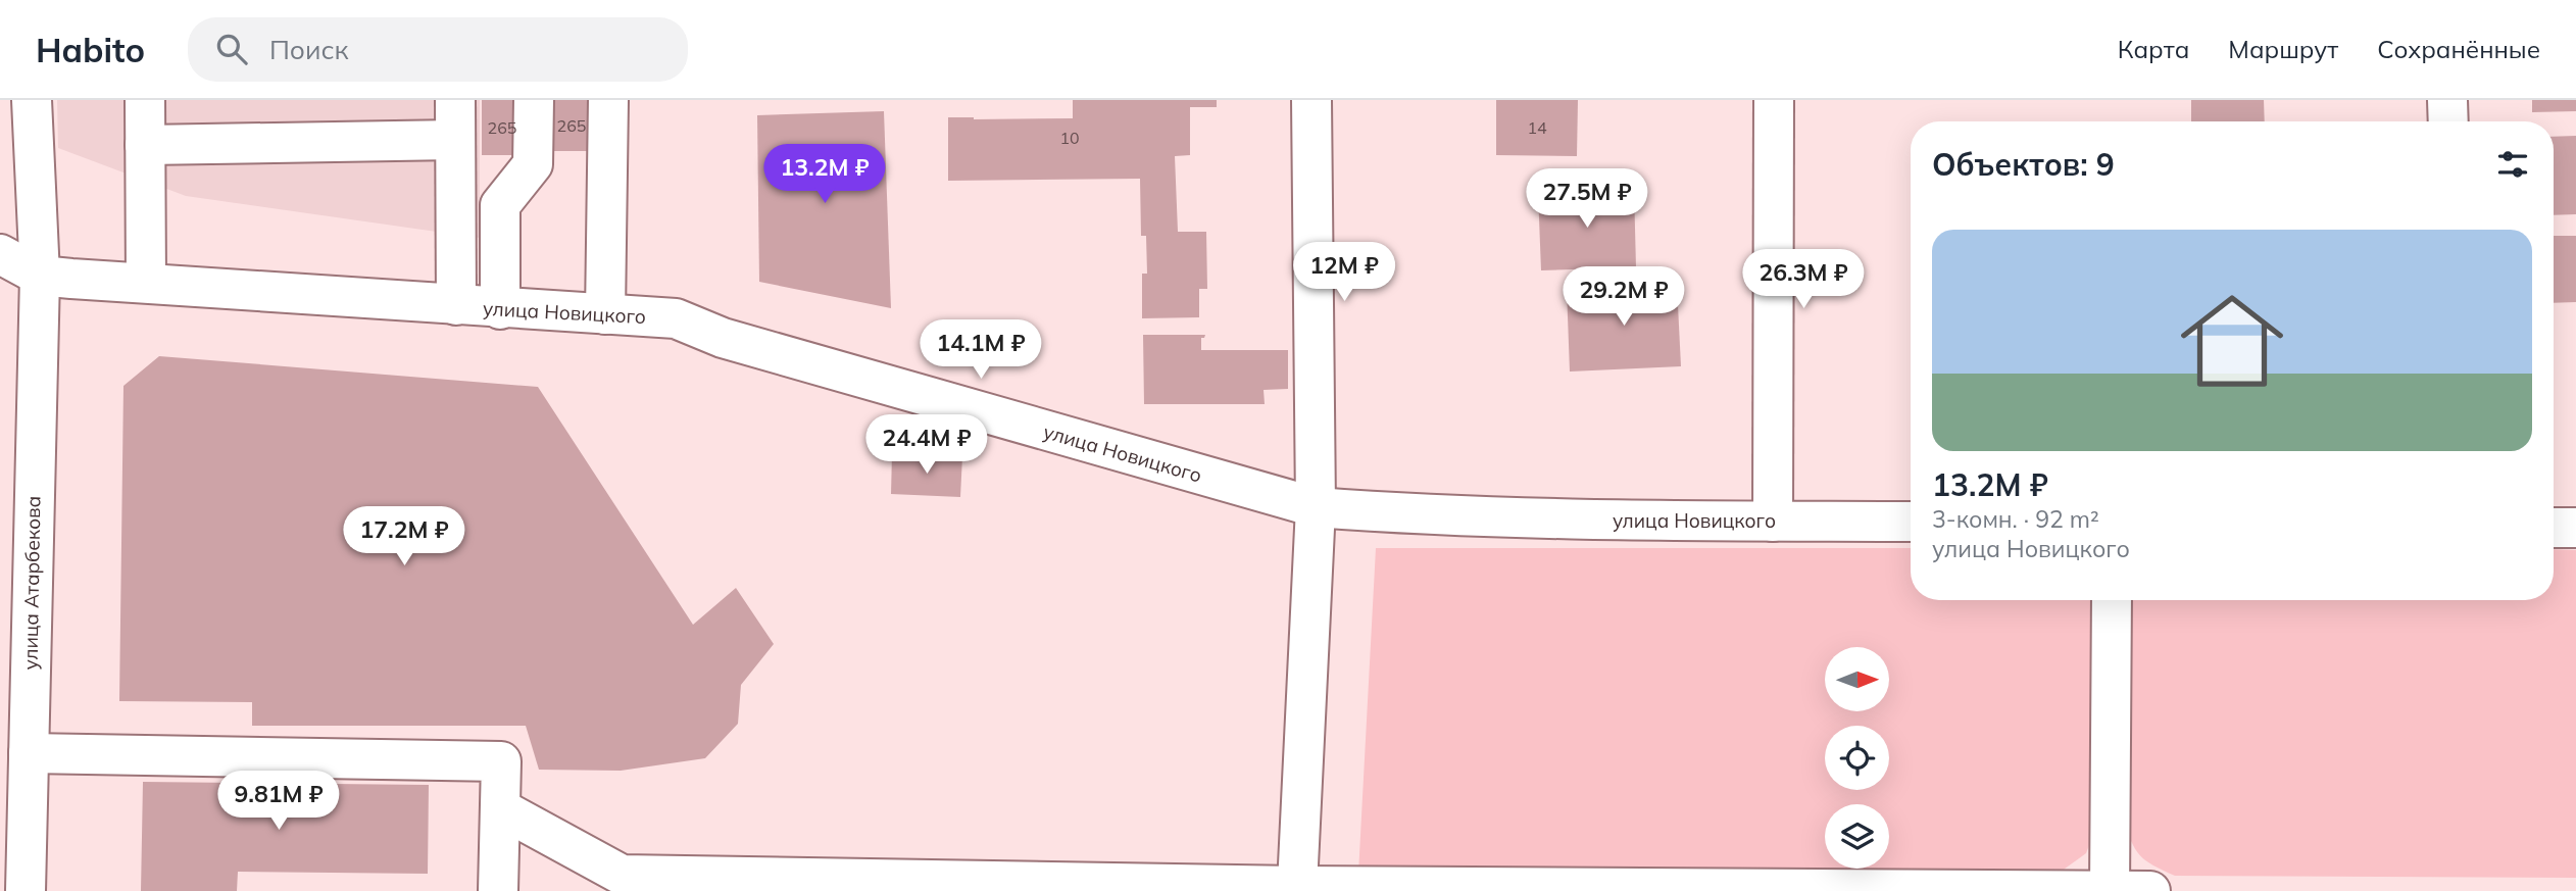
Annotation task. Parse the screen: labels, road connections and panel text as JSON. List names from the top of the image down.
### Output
{
  "streets": {
    "street": ["улица Новицкого", "улица Атарбекова"]
  },
  "crossings": [
    ["улица Новицкого", "улица Атарбекова"]
  ],
  "house_numbers": [
    "265",
    "265",
    "14",
    "10"
  ],
  "north": "right",
  "page": {
    "header": "Habito",
    "search": "Поиск",
    "nav": ["Карта", "Маршрут", "Сохранённые"],
    "heading": "Объектов: 9",
    "price": [
      "13.2M ₽",
      "27.5M ₽",
      "12M ₽",
      "26.3M ₽",
      "29.2M ₽",
      "14.1M ₽",
      "24.4M ₽",
      "17.2M ₽",
      "9.81M ₽"
    ],
    "list": [
      {
        "name": "13.2M ₽",
        "note": "3-комн. · 92 m² · улица Новицкого"
      }
    ]
  }
}
